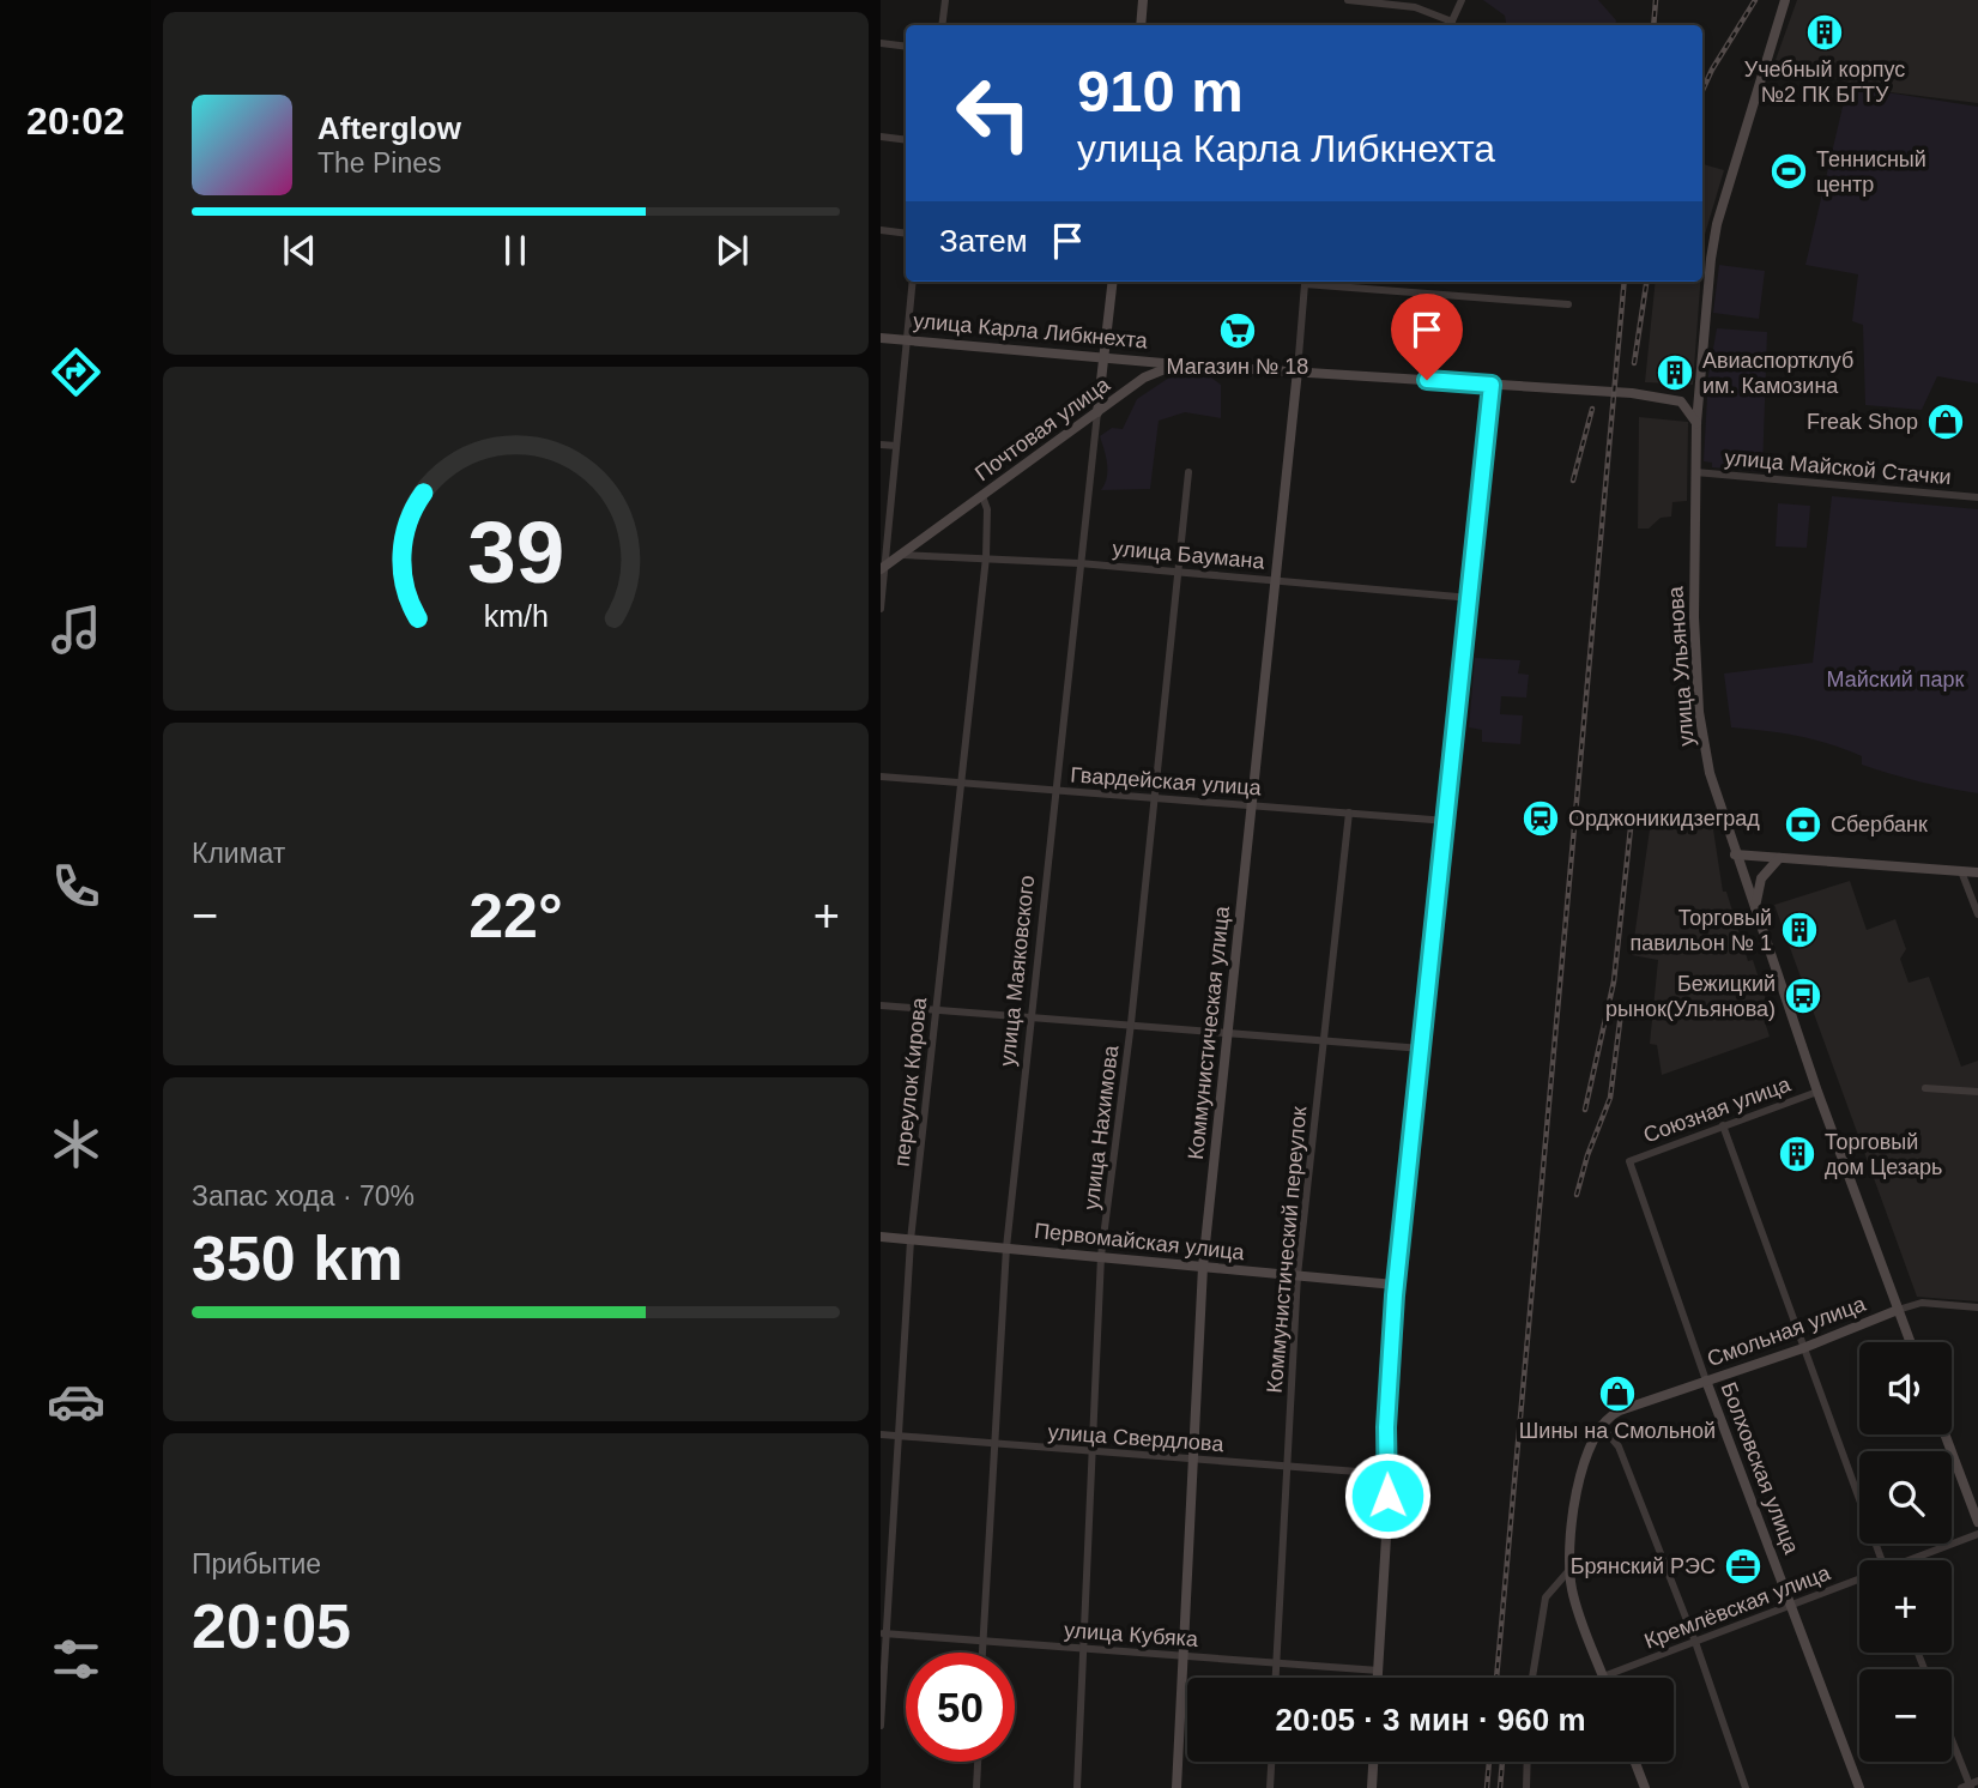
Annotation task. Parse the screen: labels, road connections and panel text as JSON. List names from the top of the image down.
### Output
{
  "streets": {
    "main road": [
      "улица Карла Либкнехта",
      "Почтовая улица",
      "улица Ульянова",
      "улица Маяковского",
      "Коммунистическая улица",
      "Первомайская улица",
      "Смольная улица",
      "Болховская улица"
    ],
    "street": [
      "улица Майской Стачки",
      "улица Баумана",
      "Гвардейская улица",
      "переулок Кирова",
      "Союзная улица",
      "улица Нахимова",
      "Коммунистический переулок",
      "улица Свердлова",
      "Кремлёвская улица",
      "улица Кубяка"
    ]
  },
  "crossings": [
    ["улица Карла Либкнехта", "Почтовая улица"],
    ["улица Карла Либкнехта", "улица Маяковского"],
    ["Почтовая улица", "улица Баумана"],
    ["Почтовая улица", "улица Маяковского"],
    ["Почтовая улица", "Коммунистическая улица"],
    ["Почтовая улица", "переулок Кирова"],
    ["улица Майской Стачки", "улица Ульянова"],
    ["улица Баумана", "улица Маяковского"],
    ["улица Баумана", "Коммунистическая улица"],
    ["улица Баумана", "переулок Кирова"],
    ["улица Баумана", "улица Нахимова"],
    ["улица Ульянова", "Союзная улица"],
    ["улица Ульянова", "Смольная улица"],
    ["Гвардейская улица", "улица Маяковского"],
    ["Гвардейская улица", "Коммунистическая улица"],
    ["Гвардейская улица", "переулок Кирова"],
    ["Гвардейская улица", "улица Нахимова"],
    ["Гвардейская улица", "Коммунистический переулок"],
    ["улица Маяковского", "Первомайская улица"],
    ["улица Маяковского", "улица Свердлова"],
    ["улица Маяковского", "улица Кубяка"],
    ["Коммунистическая улица", "Первомайская улица"],
    ["Коммунистическая улица", "улица Свердлова"],
    ["Коммунистическая улица", "улица Кубяка"],
    ["переулок Кирова", "Первомайская улица"],
    ["переулок Кирова", "улица Свердлова"],
    ["переулок Кирова", "улица Кубяка"],
    ["Союзная улица", "Болховская улица"],
    ["улица Нахимова", "Первомайская улица"],
    ["улица Нахимова", "улица Свердлова"],
    ["улица Нахимова", "улица Кубяка"],
    ["Первомайская улица", "Коммунистический переулок"],
    ["Коммунистический переулок", "улица Свердлова"],
    ["Коммунистический переулок", "улица Кубяка"],
    ["Смольная улица", "Болховская улица"],
    ["Болховская улица", "Кремлёвская улица"]
  ],
  "parks": ["Майский парк"],
  "places": {
    "building": [
      "Учебный корпус №2 ПК БГТУ",
      "Авиаспортклуб им. Камозина",
      "Торговый павильон № 1",
      "Торговый дом Цезарь"
    ],
    "sports": ["Теннисный центр"],
    "supermarket": ["Магазин № 18"],
    "shop": ["Freak Shop", "Шины на Смольной"],
    "station": ["Орджоникидзеград"],
    "bank": ["Сбербанк"],
    "bus stop": ["Бежицкий рынок(Ульянова)"],
    "office": ["Брянский РЭС"]
  },
  "page": {
    "tabs": "20:02",
    "turn": ["910 m", "улица Карла Либкнехта"],
    "song": ["Afterglow", "The Pines"],
    "then": "Затем",
    "tile": [
      "Климат",
      ["Запас хода · 70%", "350 km"],
      ["Прибытие", "20:05"]
    ],
    "heat": ["−", "22°", "+"],
    "map_buttons": ["+", "−"],
    "limit": "50",
    "trip": "20:05 · 3 мин · 960 m",
    "gauge": ["39", "km/h"]
  }
}
